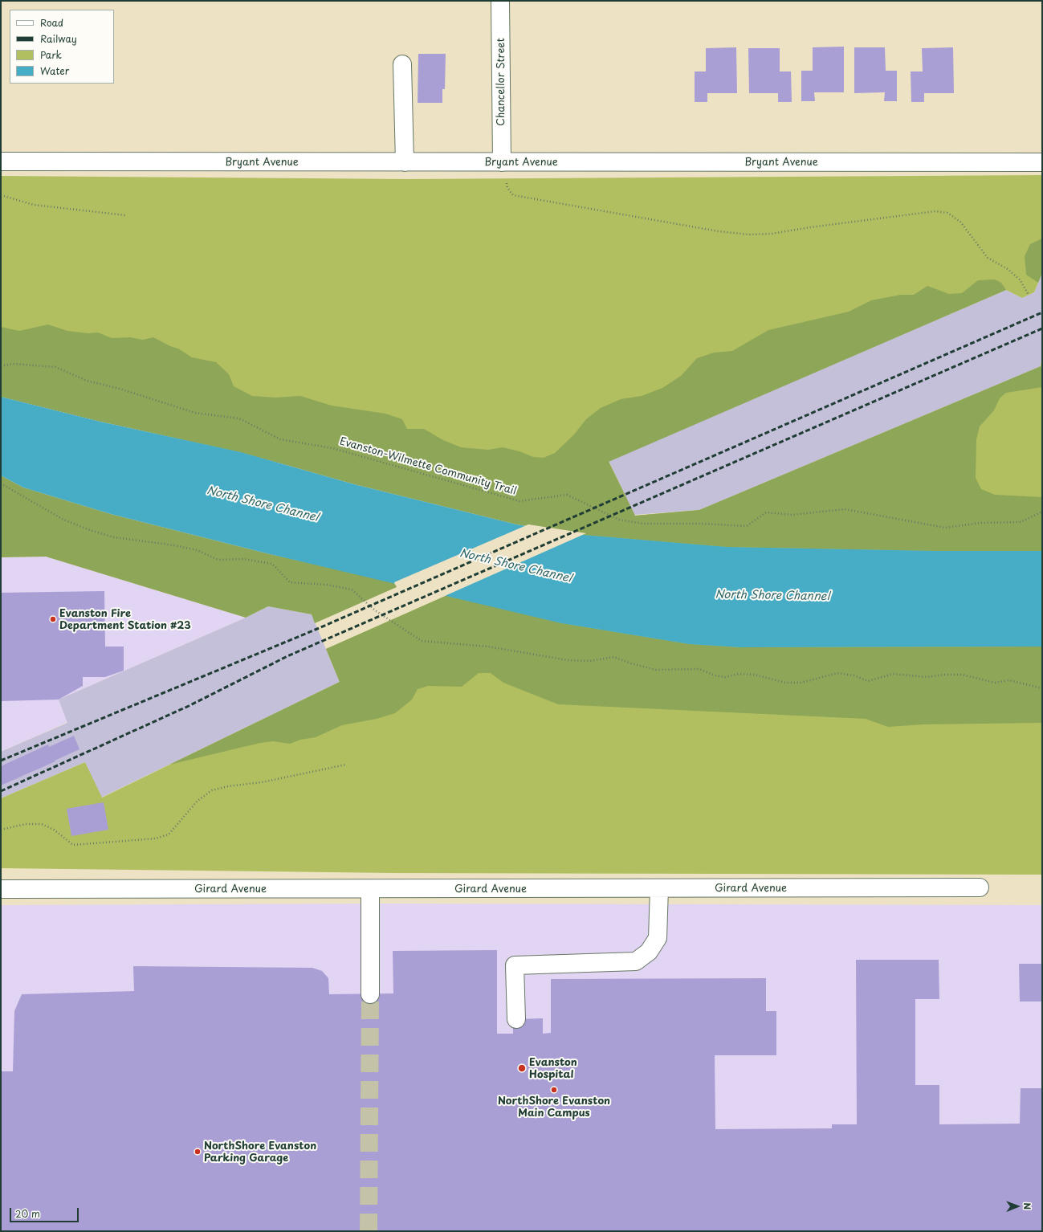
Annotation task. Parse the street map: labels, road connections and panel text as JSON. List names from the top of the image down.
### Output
{
  "streets": {
    "street": ["Chancellor Street", "Bryant Avenue", "Girard Avenue"],
    "path": ["Evanston-Wilmette Community Trail"]
  },
  "crossings": [
    ["Chancellor Street", "Bryant Avenue"]
  ],
  "water": ["North Shore Channel"],
  "places": [
    "Evanston Fire Department Station #23",
    "Evanston Hospital",
    "NorthShore Evanston Main Campus",
    "NorthShore Evanston Parking Garage"
  ],
  "legend": [
    "Road",
    "Railway",
    "Park",
    "Water"
  ],
  "scale_bar": "20 m",
  "north": "right"
}
